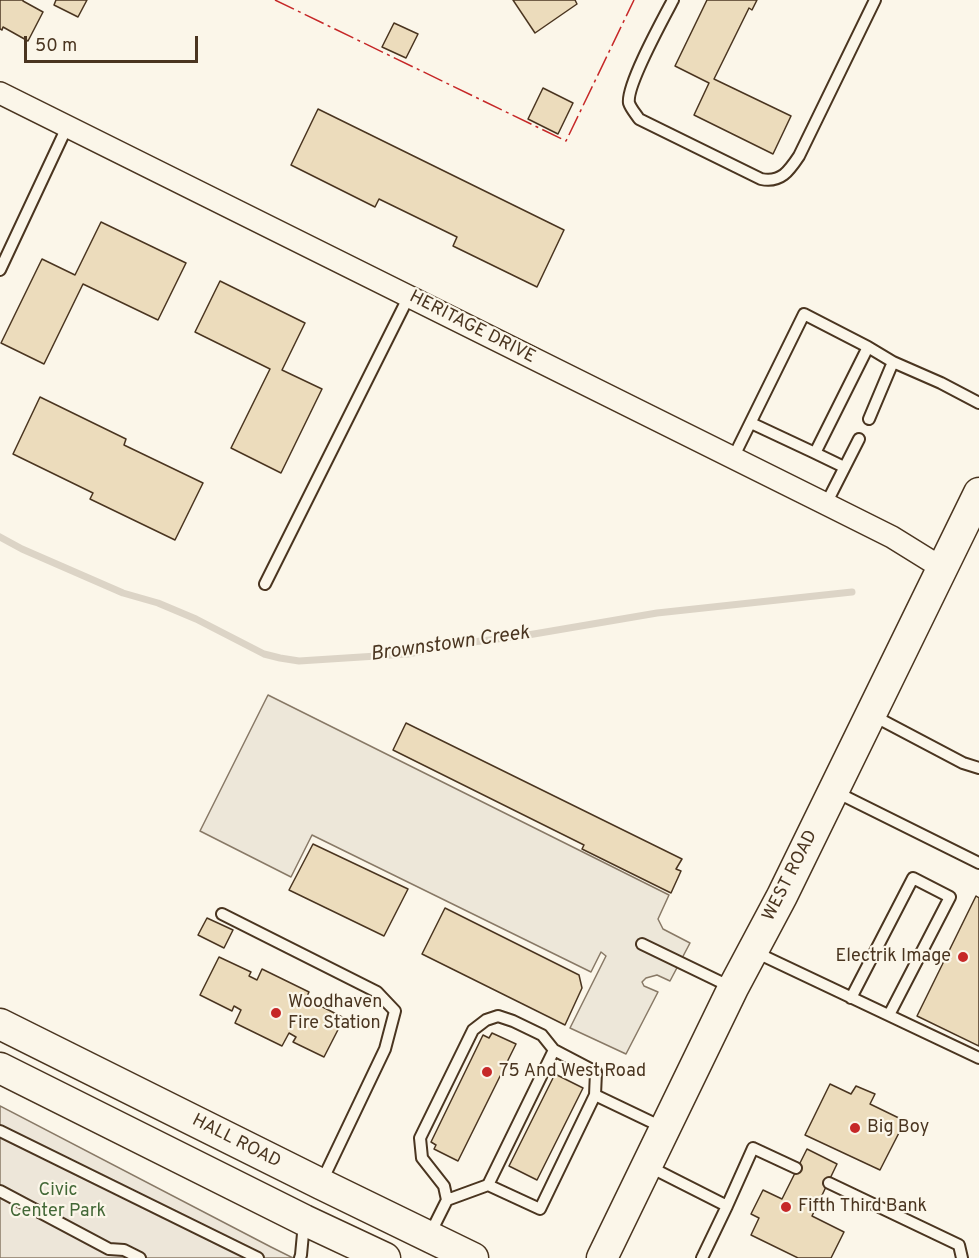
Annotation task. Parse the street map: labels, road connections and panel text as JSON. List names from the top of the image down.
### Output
{
  "streets": {
    "street": ["HERITAGE DRIVE", "WEST ROAD", "HALL ROAD"]
  },
  "crossings": [
    ["HERITAGE DRIVE", "WEST ROAD"]
  ],
  "water": ["Brownstown Creek"],
  "parks": ["Civic Center Park"],
  "places": [
    "Electrik Image",
    "Woodhaven Fire Station",
    "75 And West Road",
    "Big Boy",
    "Fifth Third Bank"
  ],
  "scale_bar": "50 m"
}
